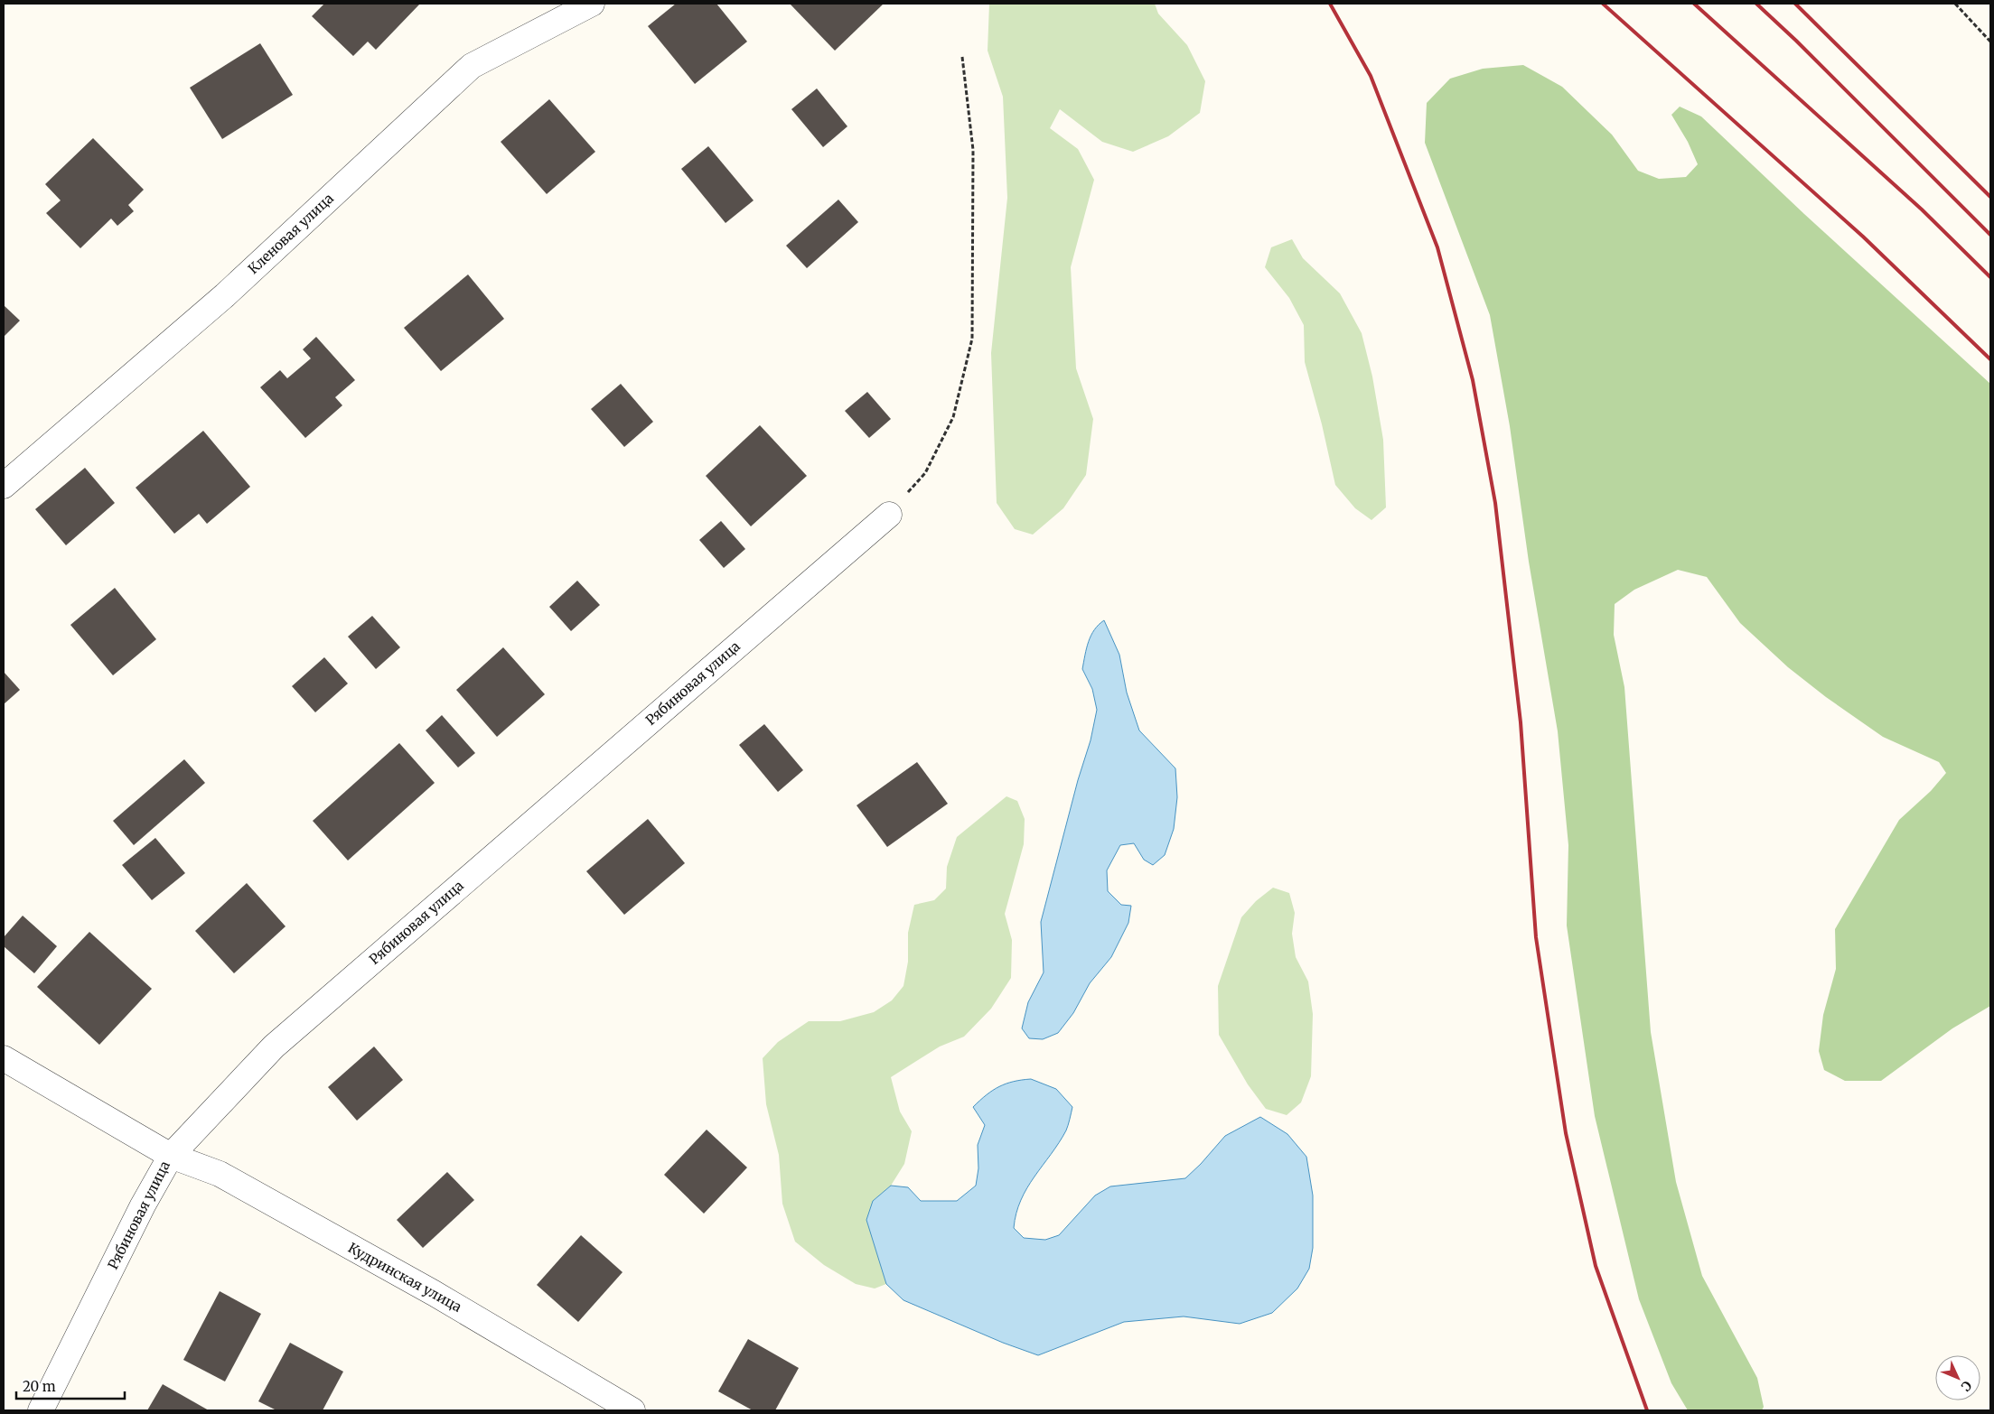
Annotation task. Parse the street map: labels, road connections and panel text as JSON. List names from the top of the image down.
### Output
{
  "streets": {
    "street": ["Кленовая улица", "Рябиновая улица", "Кудринская улица"]
  },
  "crossings": [
    ["Рябиновая улица", "Кудринская улица"]
  ],
  "scale_bar": "20 m",
  "north": "bottom right"
}
